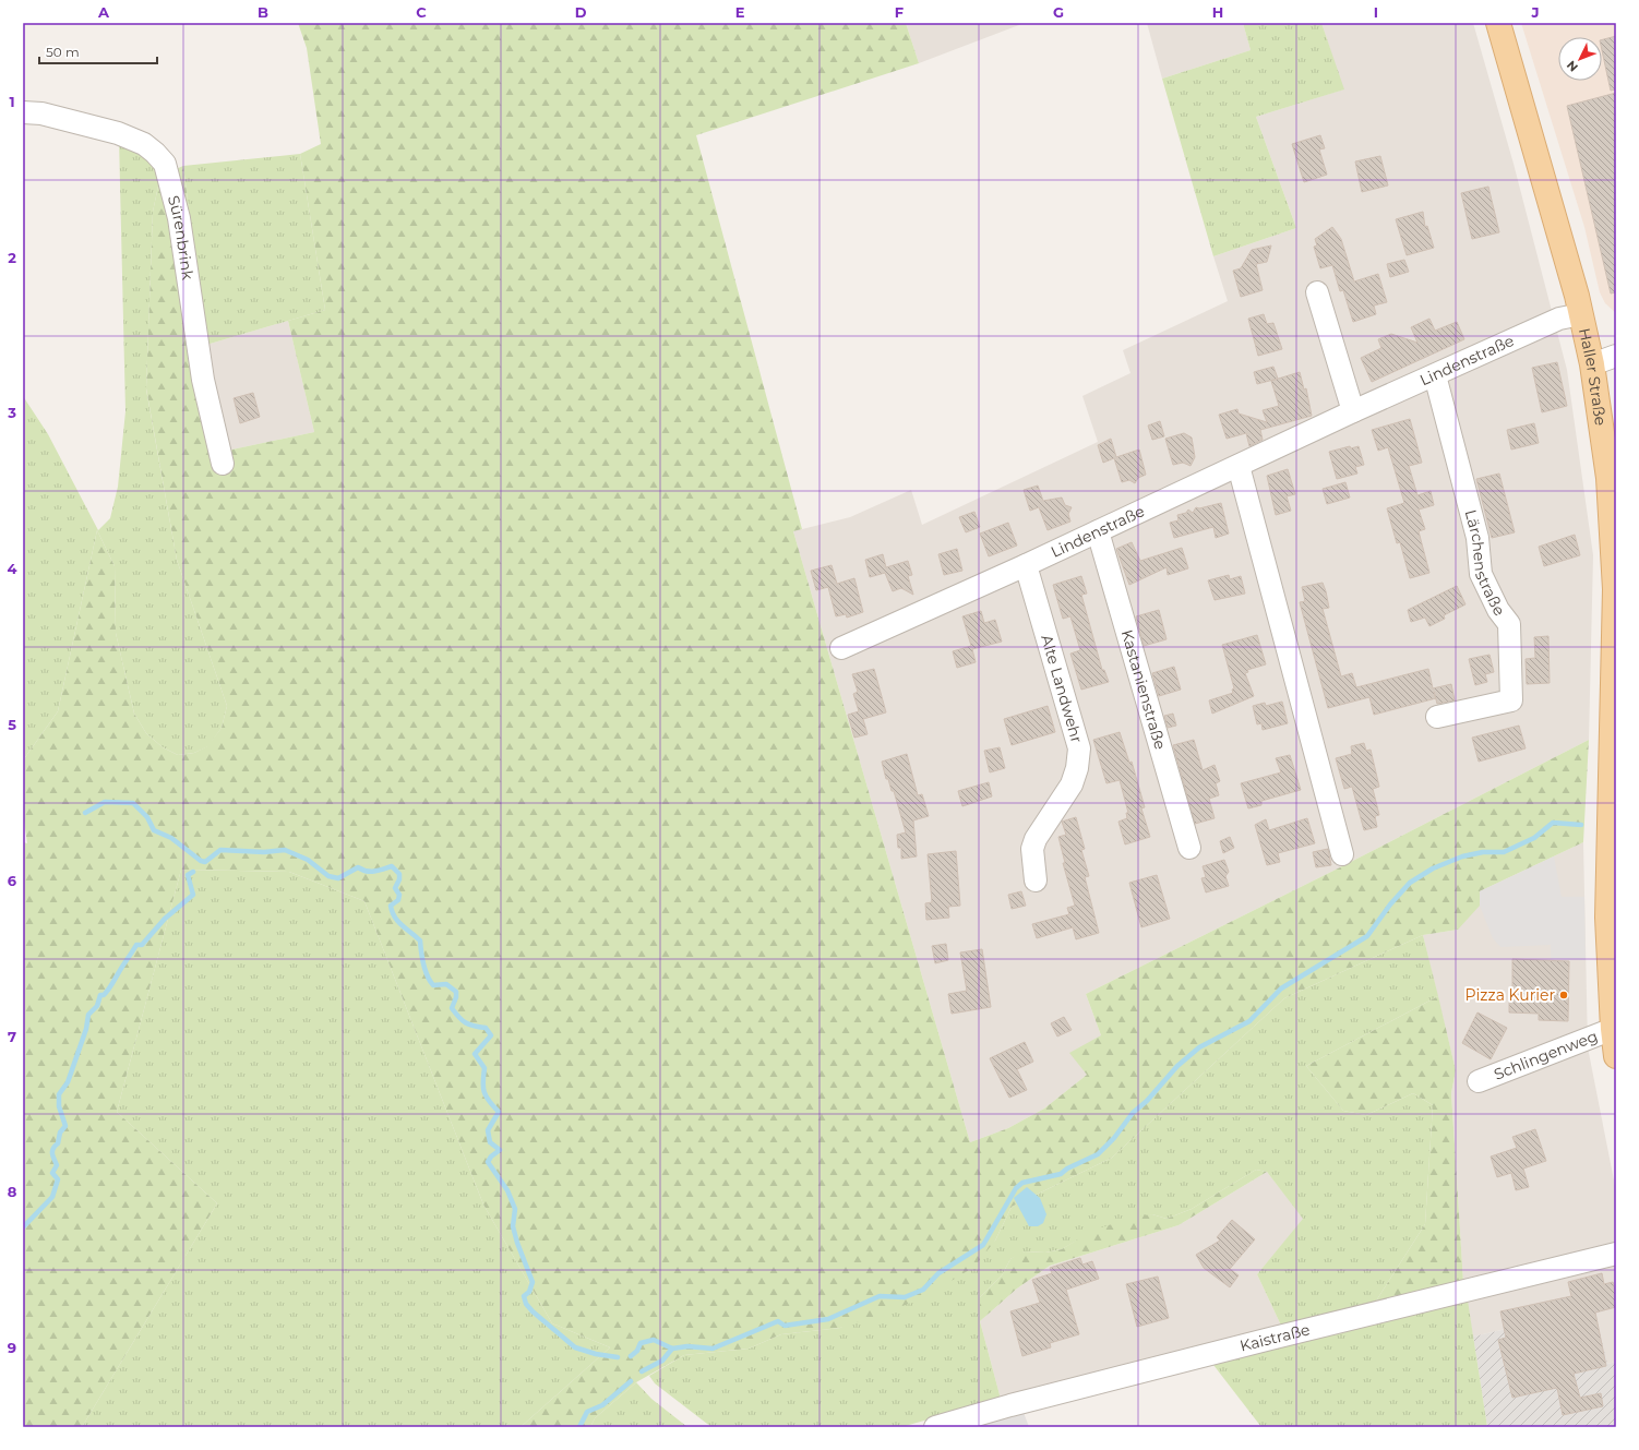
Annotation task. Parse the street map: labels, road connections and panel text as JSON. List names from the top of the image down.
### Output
{
  "streets": {
    "main road": ["Haller Straße"],
    "street": [
      "Sürenbrink",
      "Lindenstraße",
      "Lärchenstraße",
      "Alte Landwehr",
      "Kastanienstraße",
      "Schlingenweg",
      "Kaistraße"
    ]
  },
  "crossings": [
    ["Lindenstraße", "Haller Straße"],
    ["Lindenstraße", "Lärchenstraße"],
    ["Lindenstraße", "Alte Landwehr"],
    ["Lindenstraße", "Kastanienstraße"],
    ["Haller Straße", "Schlingenweg"]
  ],
  "places": ["Pizza Kurier"],
  "scale_bar": "50 m",
  "north": "bottom left",
  "grid": {
    "columns": [
      "A",
      "B",
      "C",
      "D",
      "E",
      "F",
      "G",
      "H",
      "I",
      "J"
    ],
    "rows": [
      "1",
      "2",
      "3",
      "4",
      "5",
      "6",
      "7",
      "8",
      "9"
    ]
  }
}
